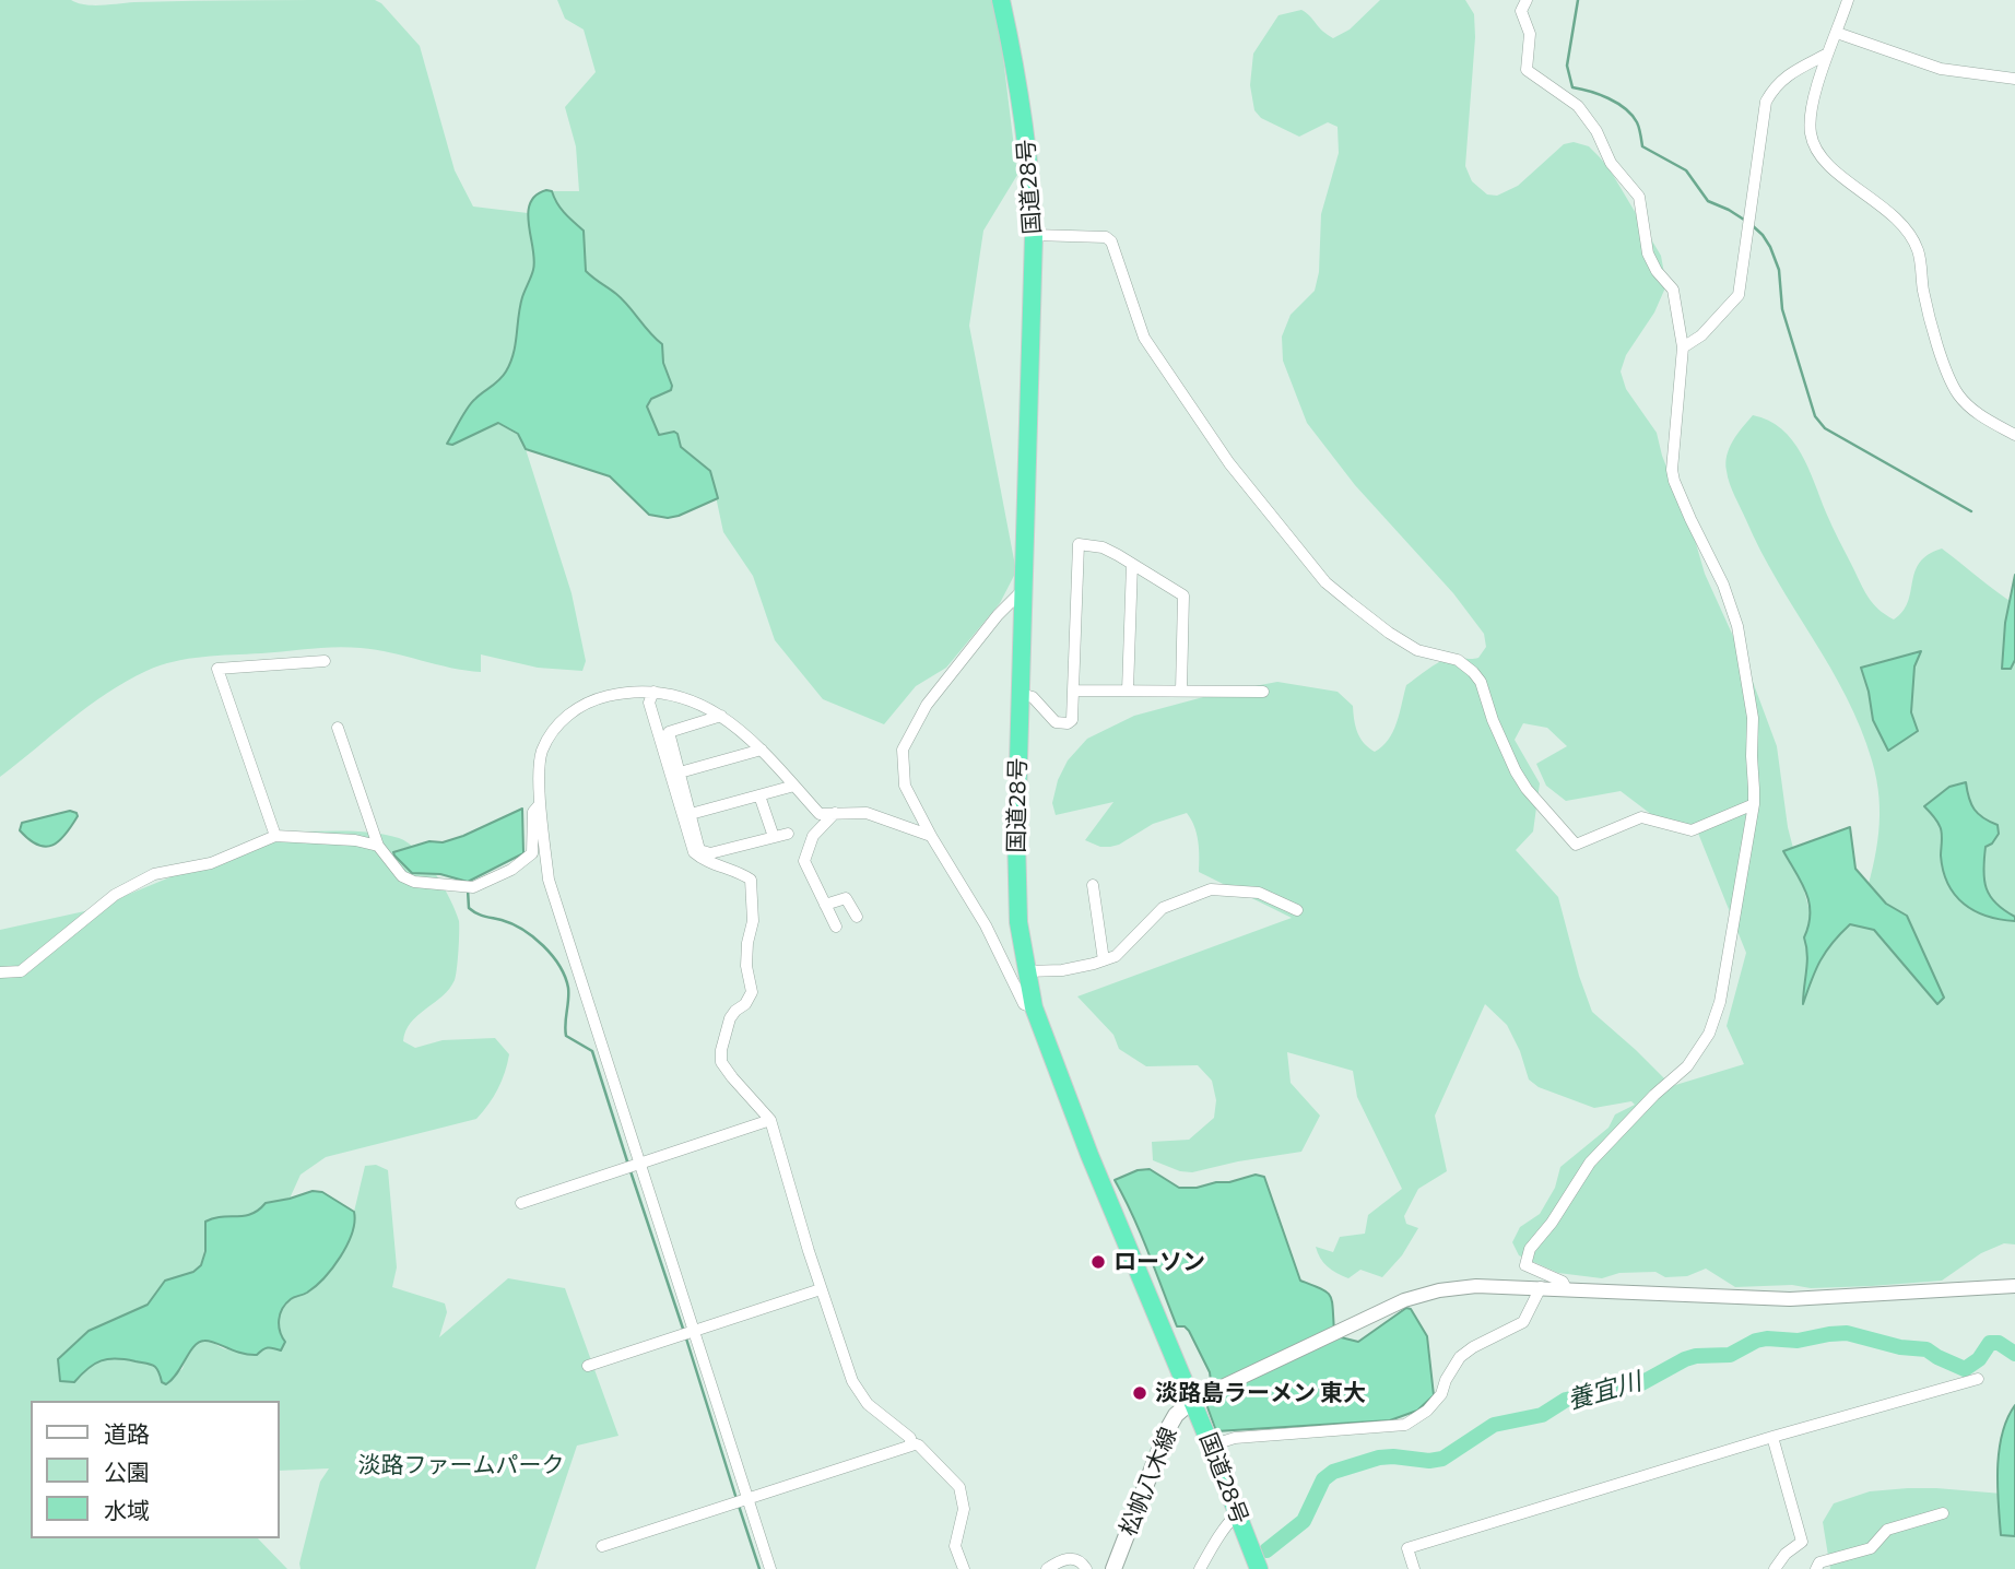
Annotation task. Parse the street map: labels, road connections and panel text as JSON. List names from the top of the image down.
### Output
{
  "streets": {
    "highway": ["国道28号"],
    "main road": ["松帆八木線"]
  },
  "crossings": [
    ["国道28号", "松帆八木線"]
  ],
  "water": ["養宜川"],
  "parks": ["淡路ファームパーク"],
  "places": ["ローソン", "淡路島ラーメン 東大"],
  "legend": ["道路", "公園", "水域"]
}
